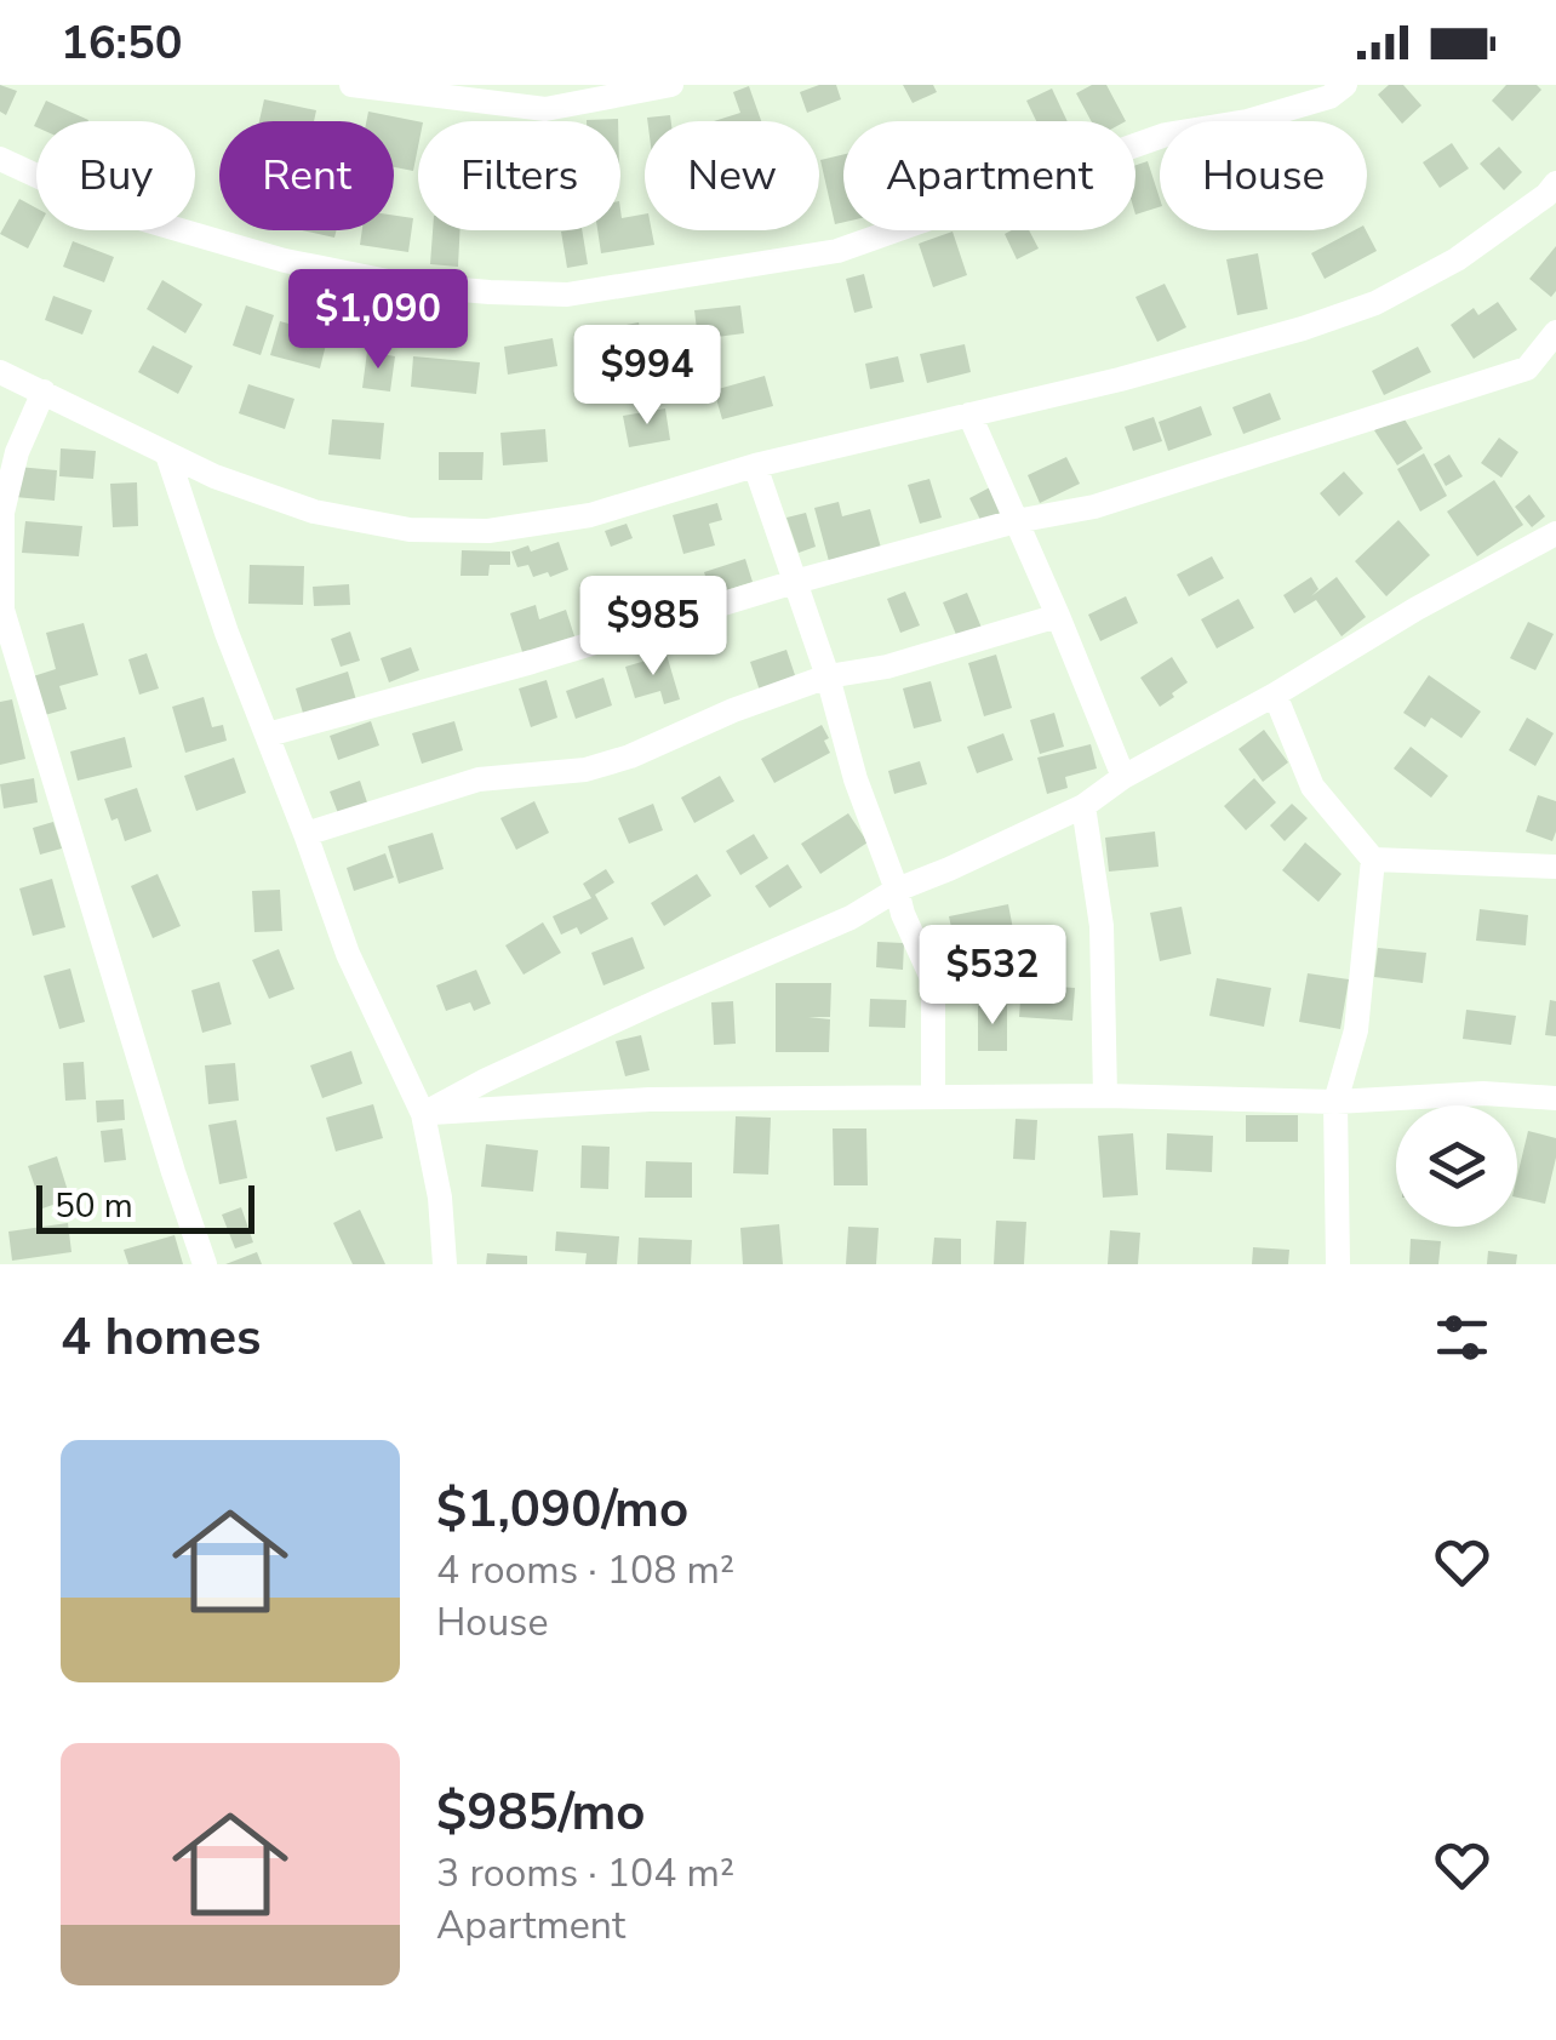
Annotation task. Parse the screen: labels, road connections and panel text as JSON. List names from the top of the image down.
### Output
{
  "scale_bar": "50 m",
  "page": {
    "status": "16:50",
    "chip": [
      "Buy",
      "Rent",
      "Filters",
      "New",
      "Apartment",
      "House"
    ],
    "price": [
      "$1,090",
      "$994",
      "$985",
      "$532"
    ],
    "scale": "50 m",
    "heading": "4 homes",
    "list": [
      {
        "name": "$1,090/mo",
        "note": "4 rooms · 108 m² · House"
      },
      {
        "name": "$985/mo",
        "note": "3 rooms · 104 m² · Apartment"
      }
    ]
  }
}
